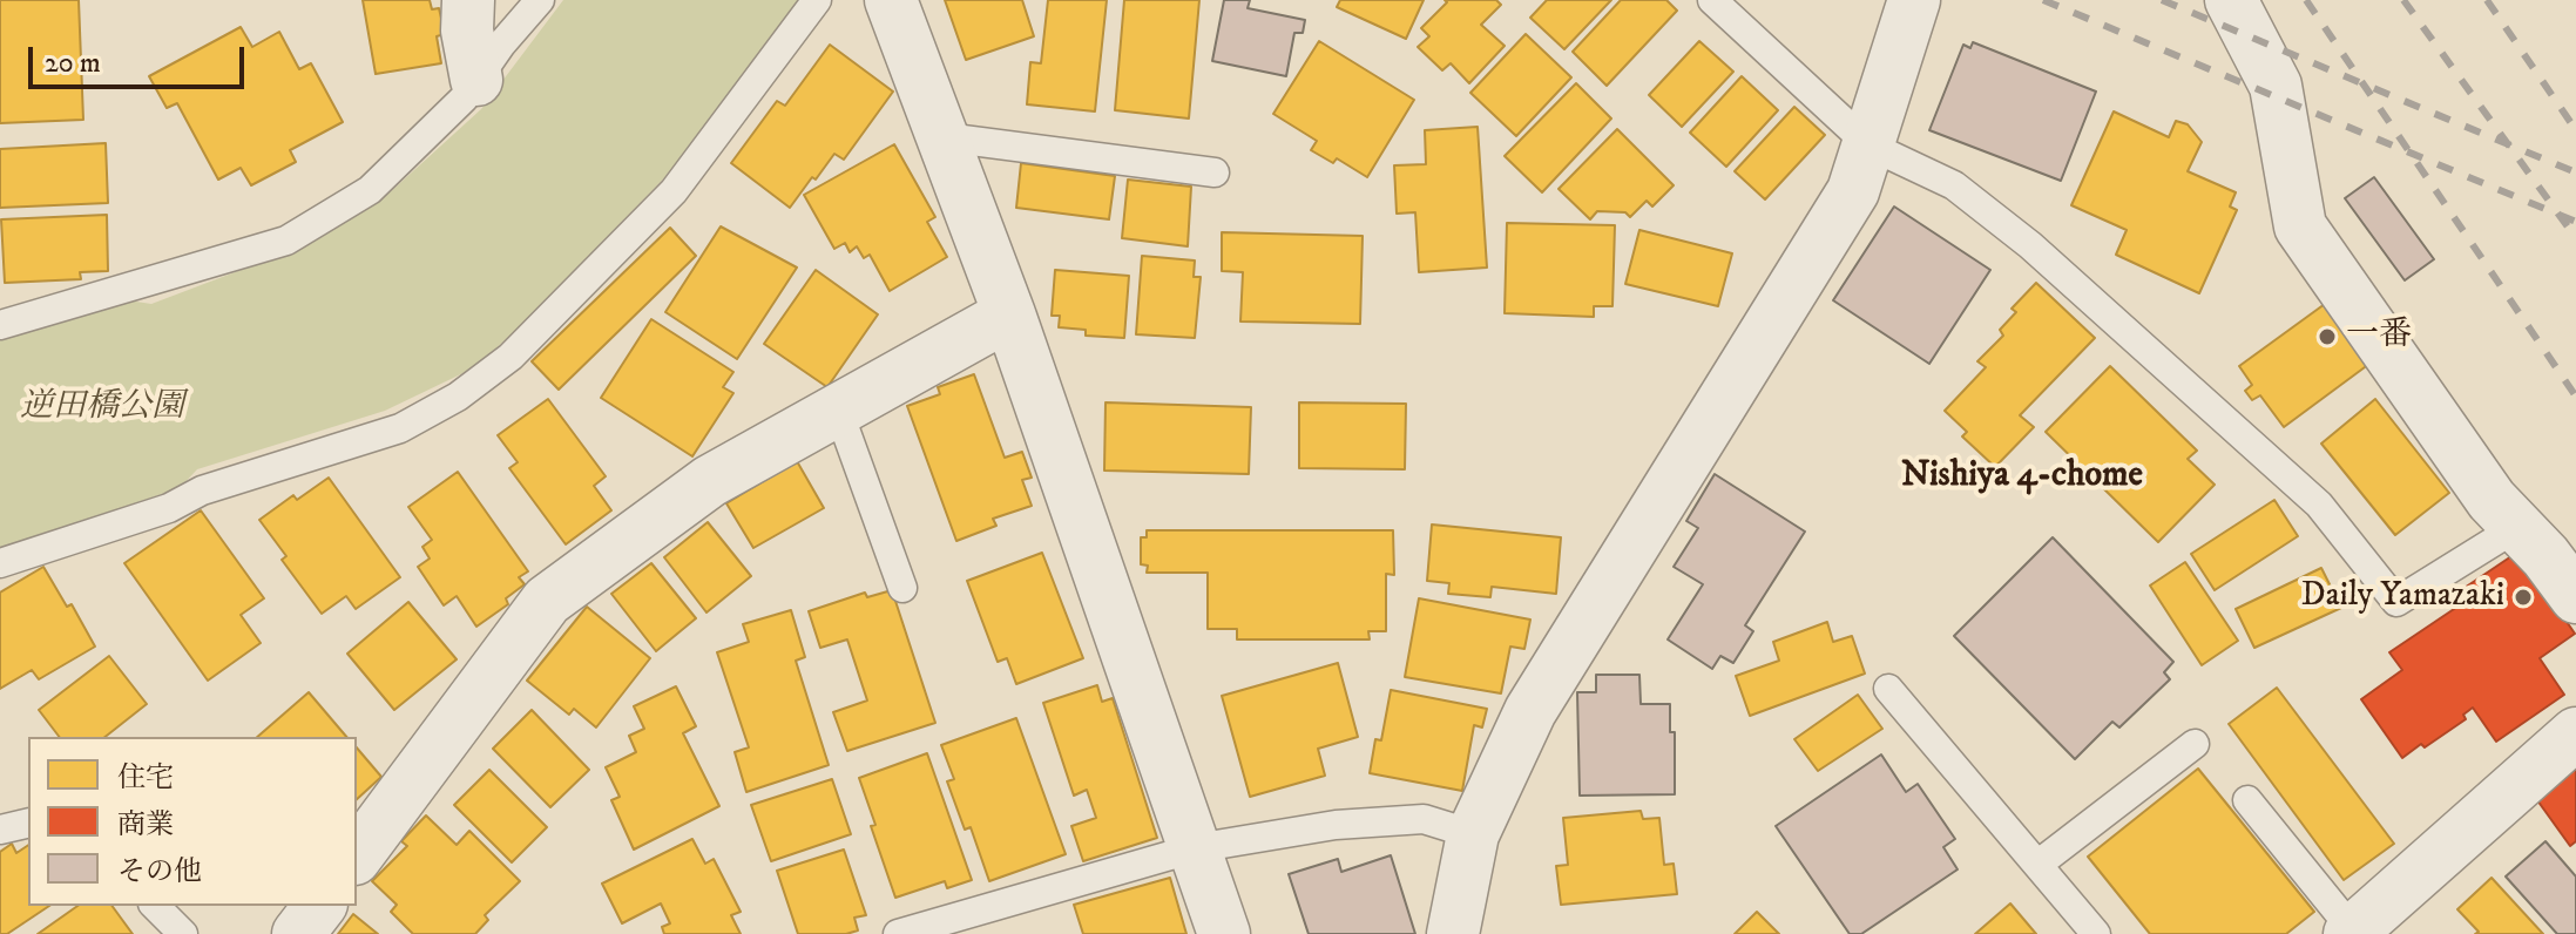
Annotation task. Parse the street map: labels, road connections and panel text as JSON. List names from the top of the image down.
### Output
{
  "districts": ["Nishiya 4-chome"],
  "parks": ["逆田橋公園"],
  "places": ["一番", "Daily Yamazaki"],
  "legend": ["住宅", "商業", "その他"],
  "scale_bar": "20 m"
}
